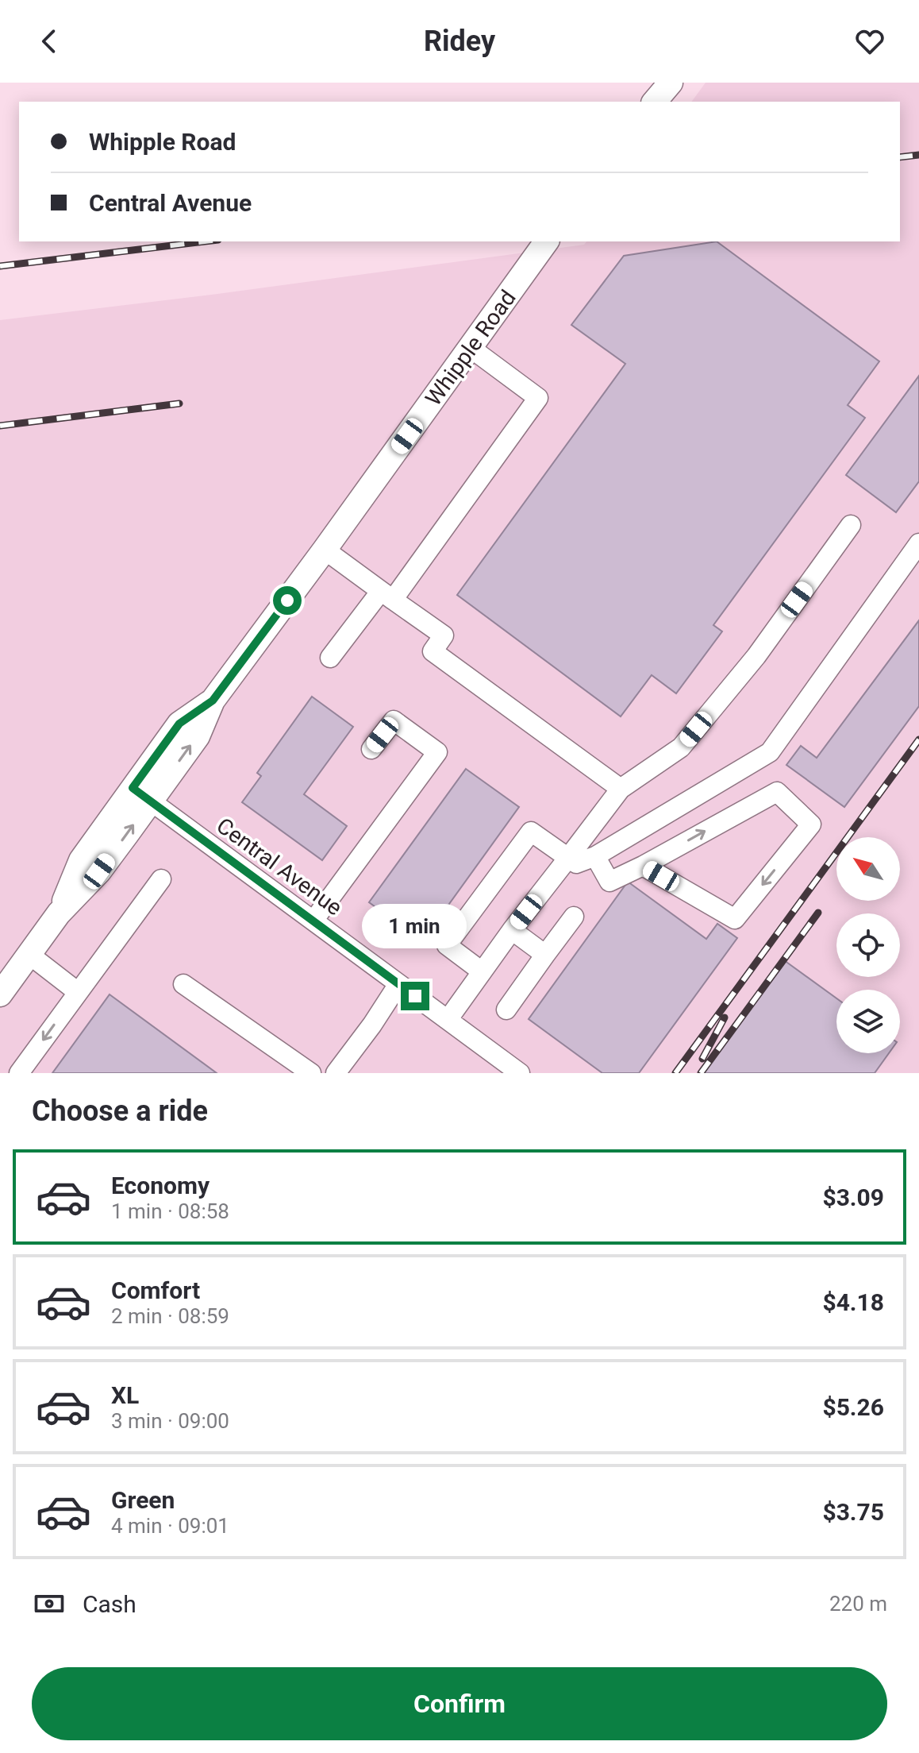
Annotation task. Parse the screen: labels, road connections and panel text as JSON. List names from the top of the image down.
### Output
{
  "streets": {
    "main road": ["Whipple Road"],
    "street": ["Central Avenue"]
  },
  "crossings": [
    ["Whipple Road", "Central Avenue"]
  ],
  "north": "top left",
  "page": {
    "header": "Ridey",
    "banner": ["Whipple Road", "Central Avenue"],
    "bubble": "1 min",
    "heading": "Choose a ride",
    "list": [
      {
        "name": "Economy",
        "note": "1 min · 08:58",
        "value": "$3.09"
      },
      {
        "name": "Comfort",
        "note": "2 min · 08:59",
        "value": "$4.18"
      },
      {
        "name": "XL",
        "note": "3 min · 09:00",
        "value": "$5.26"
      },
      {
        "name": "Green",
        "note": "4 min · 09:01",
        "value": "$3.75"
      }
    ],
    "pay": ["Cash", "220 m"],
    "buttons": "Confirm"
  }
}
